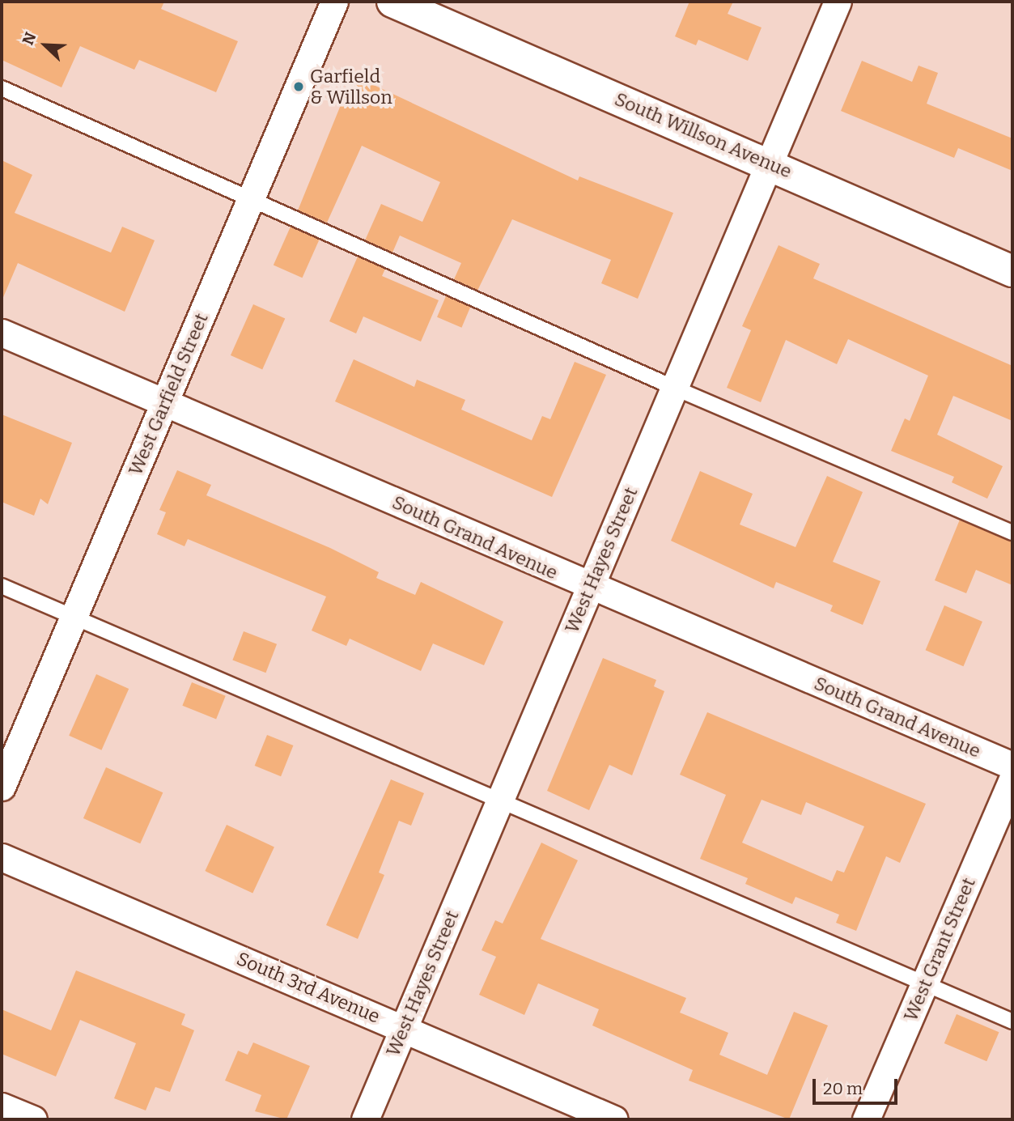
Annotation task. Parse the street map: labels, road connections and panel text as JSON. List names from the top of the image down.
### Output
{
  "streets": {
    "main road": ["South Willson Avenue"],
    "street": [
      "West Garfield Street",
      "South Grand Avenue",
      "West Hayes Street",
      "West Grant Street",
      "South 3rd Avenue"
    ]
  },
  "crossings": [
    ["South Willson Avenue", "West Hayes Street"],
    ["West Garfield Street", "South Grand Avenue"],
    ["South Grand Avenue", "West Hayes Street"],
    ["West Hayes Street", "South 3rd Avenue"]
  ],
  "places": ["Garfield & Willson"],
  "scale_bar": "20 m",
  "north": "top left"
}
